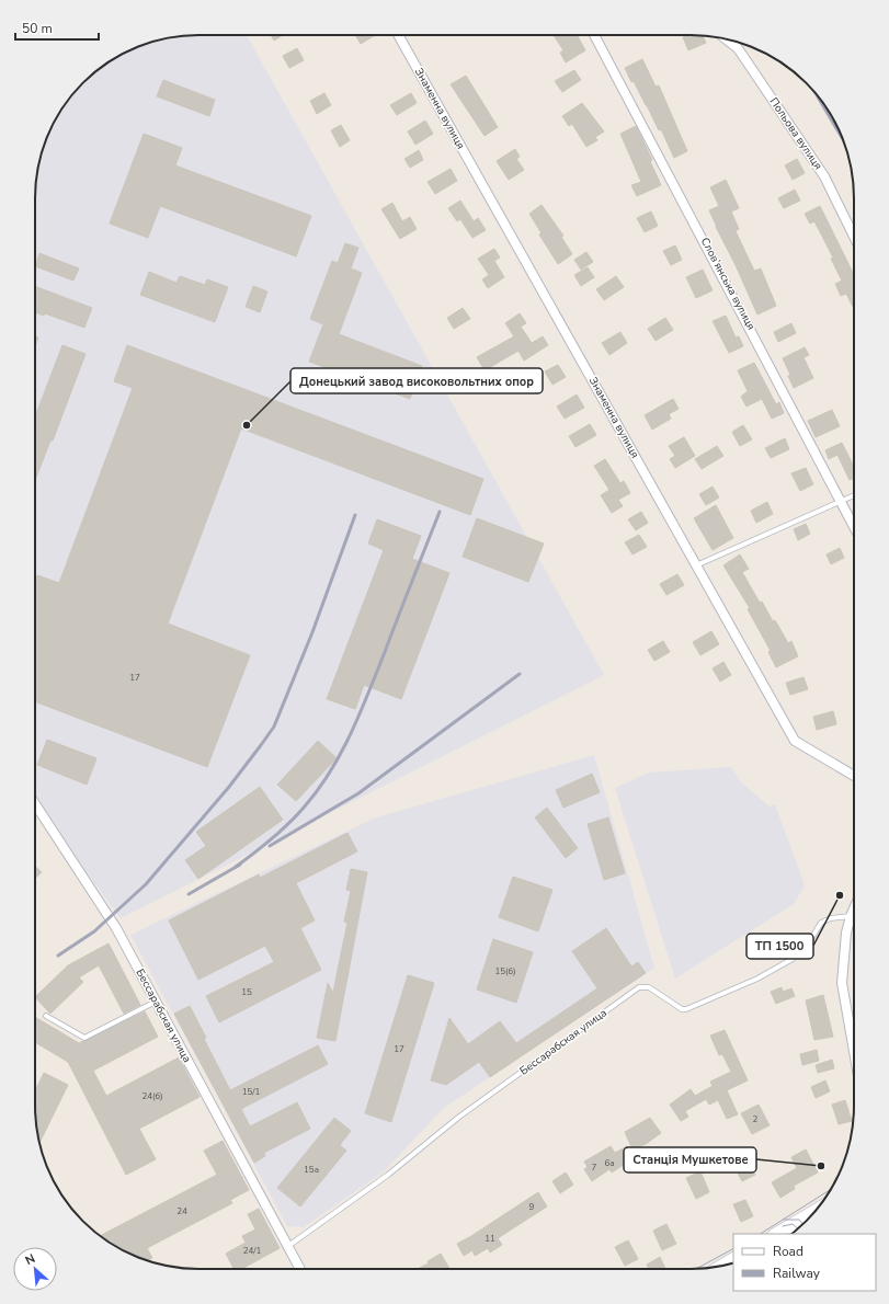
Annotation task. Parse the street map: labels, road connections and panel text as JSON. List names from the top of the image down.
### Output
{
  "streets": {
    "street": [
      "Знаменна вулиця",
      "Польова вулиця",
      "Слов’янська вулиця",
      "Бессарабская улица"
    ]
  },
  "places": ["Донецький завод високовольтних опор", "ТП 1500", "Станція Мушкетове"],
  "house_numbers": [
    "17",
    "15(б)",
    "15",
    "17",
    "15/1",
    "24(б)",
    "2",
    "6а",
    "7",
    "15а",
    "9",
    "24",
    "11",
    "24/1"
  ],
  "legend": ["Road", "Railway"],
  "scale_bar": "50 m",
  "north": "top left"
}
